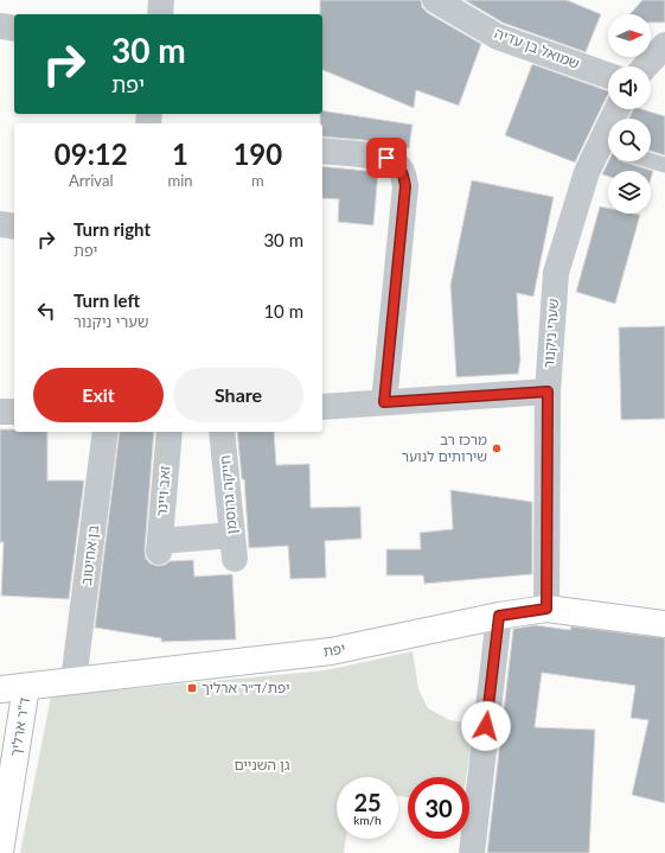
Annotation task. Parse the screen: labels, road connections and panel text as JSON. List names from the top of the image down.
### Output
{
  "streets": {
    "street": [
      "שמואל בן עדיה",
      "שערי ניקנור",
      "זאב ויינר",
      "חייקה גרוסמן",
      "בן אחיטוב",
      "יפת",
      "ד\"ר ארליך"
    ]
  },
  "crossings": [
    ["שערי ניקנור", "יפת"],
    ["זאב ויינר", "חייקה גרוסמן"],
    ["בן אחיטוב", "יפת"],
    ["יפת", "ד\"ר ארליך"]
  ],
  "parks": ["גן השניים"],
  "places": {
    "other": ["מרכז רב שירותים לנוער"],
    "transit": ["יפת/ד״ר ארליך"]
  },
  "north": "right",
  "page": {
    "turn": ["30 m", "יפת"],
    "eta": [
      "09:12",
      "Arrival",
      "1",
      "min",
      "190",
      "m"
    ],
    "list": [
      {
        "name": "Turn right",
        "note": "יפת",
        "value": "30 m"
      },
      {
        "name": "Turn left",
        "note": "שערי ניקנור",
        "value": "10 m"
      }
    ],
    "buttons": ["Exit", "Share"],
    "speed": "25 km/h",
    "limit": "30"
  }
}
